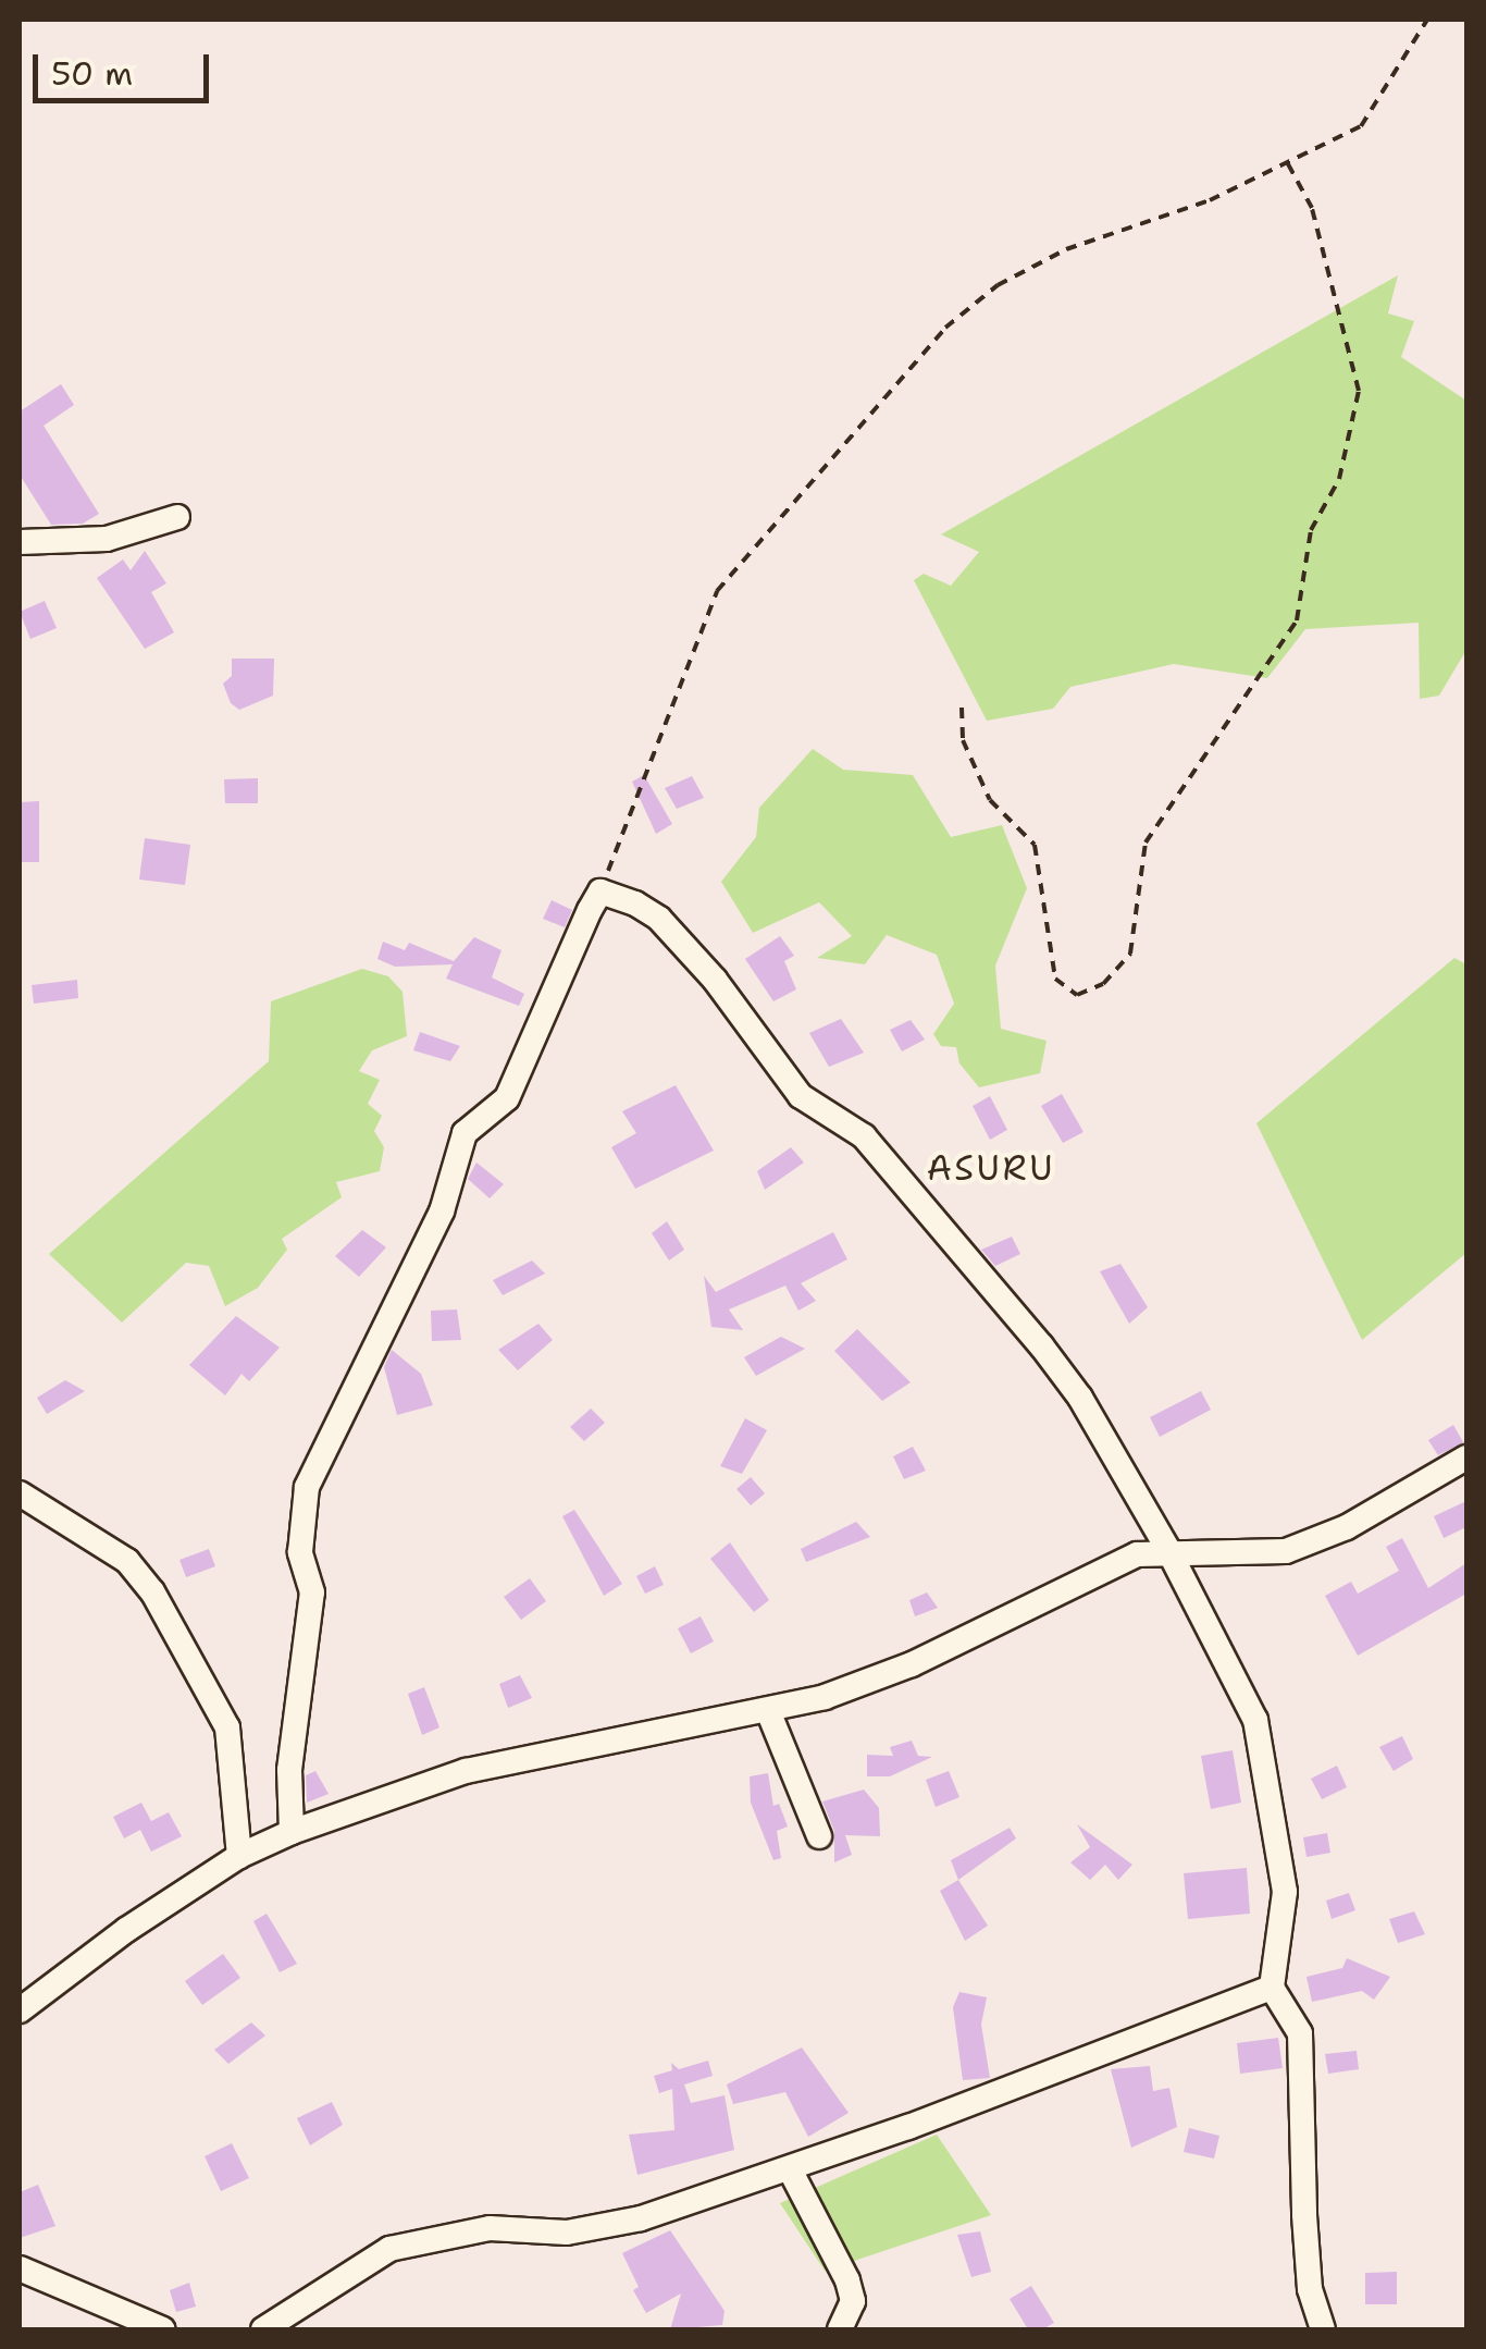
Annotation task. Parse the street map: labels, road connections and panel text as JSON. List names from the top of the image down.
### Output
{
  "districts": ["ASURU"],
  "scale_bar": "50 m"
}
